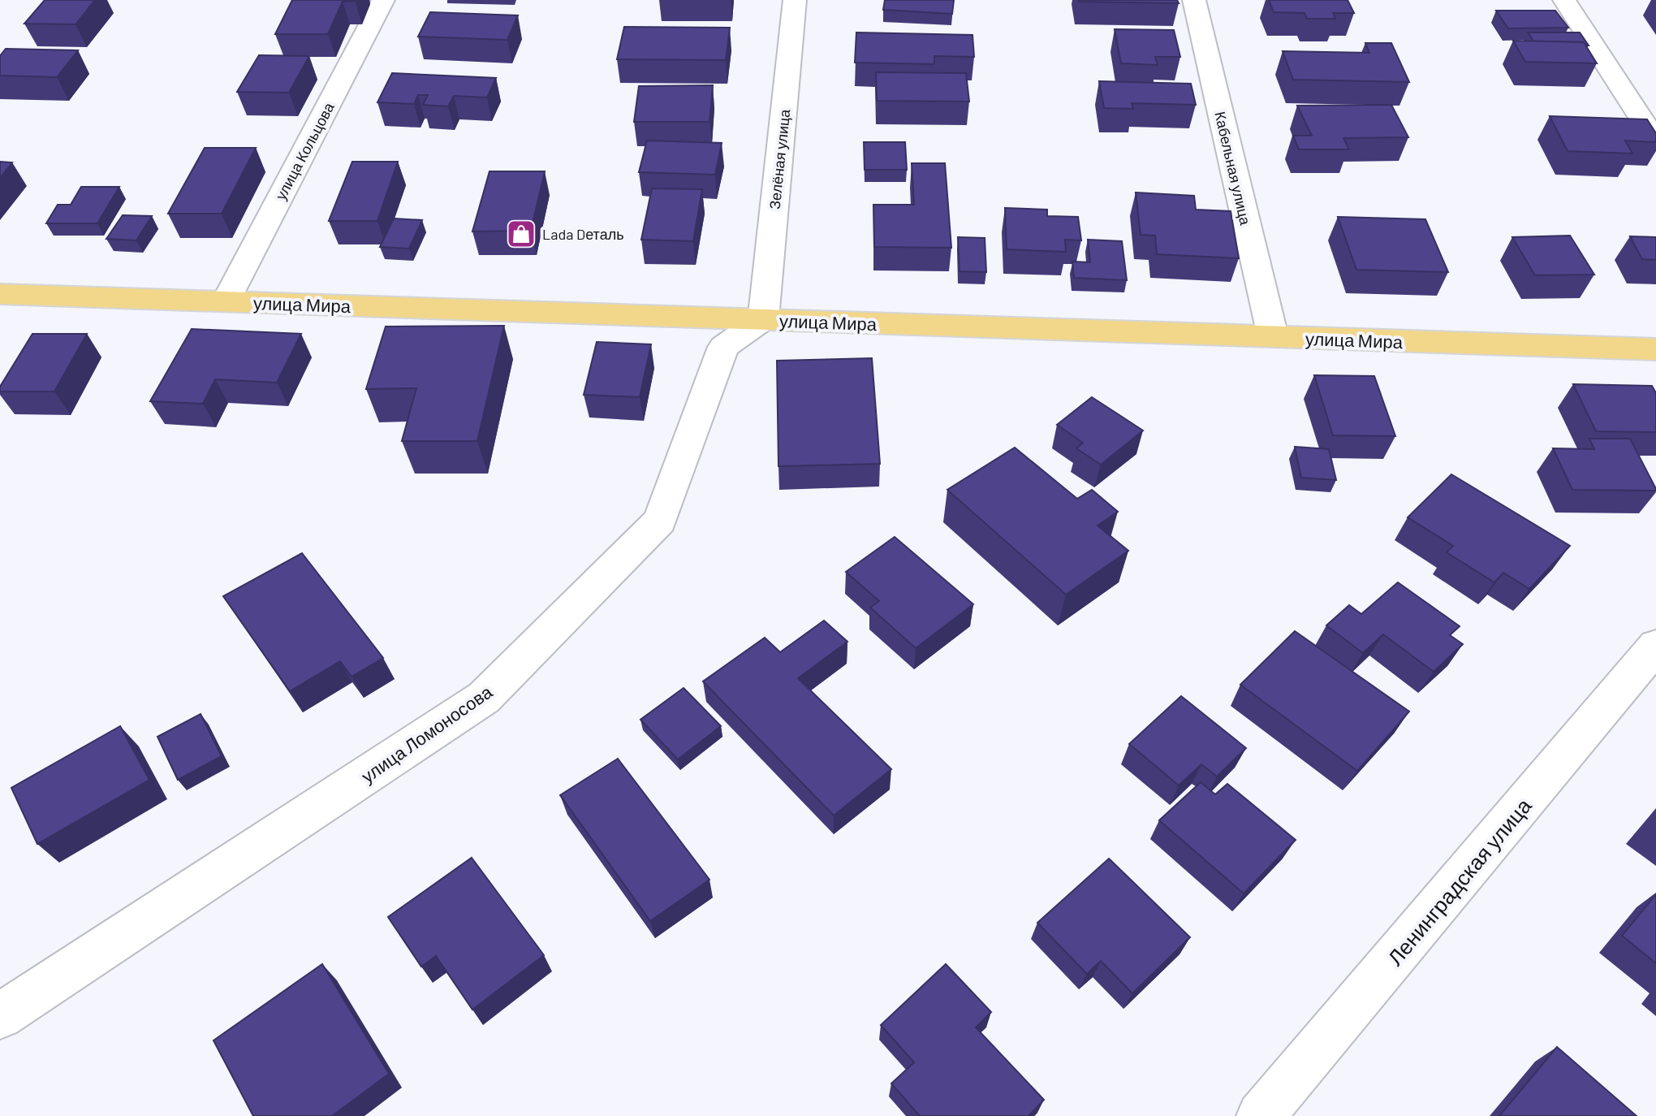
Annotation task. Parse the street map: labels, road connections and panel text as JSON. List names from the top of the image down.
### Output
{
  "streets": {
    "main road": ["улица Мира"],
    "street": [
      "улица Кольцова",
      "Зелёная улица",
      "Кабельная улица",
      "улица Ломоносова",
      "Ленинградская улица"
    ]
  },
  "crossings": [
    ["улица Кольцова", "улица Мира"],
    ["Зелёная улица", "улица Мира"],
    ["Зелёная улица", "улица Ломоносова"],
    ["Кабельная улица", "улица Мира"],
    ["улица Мира", "улица Ломоносова"]
  ],
  "places": {
    "shop": ["Lada Dеталь"]
  }
}
